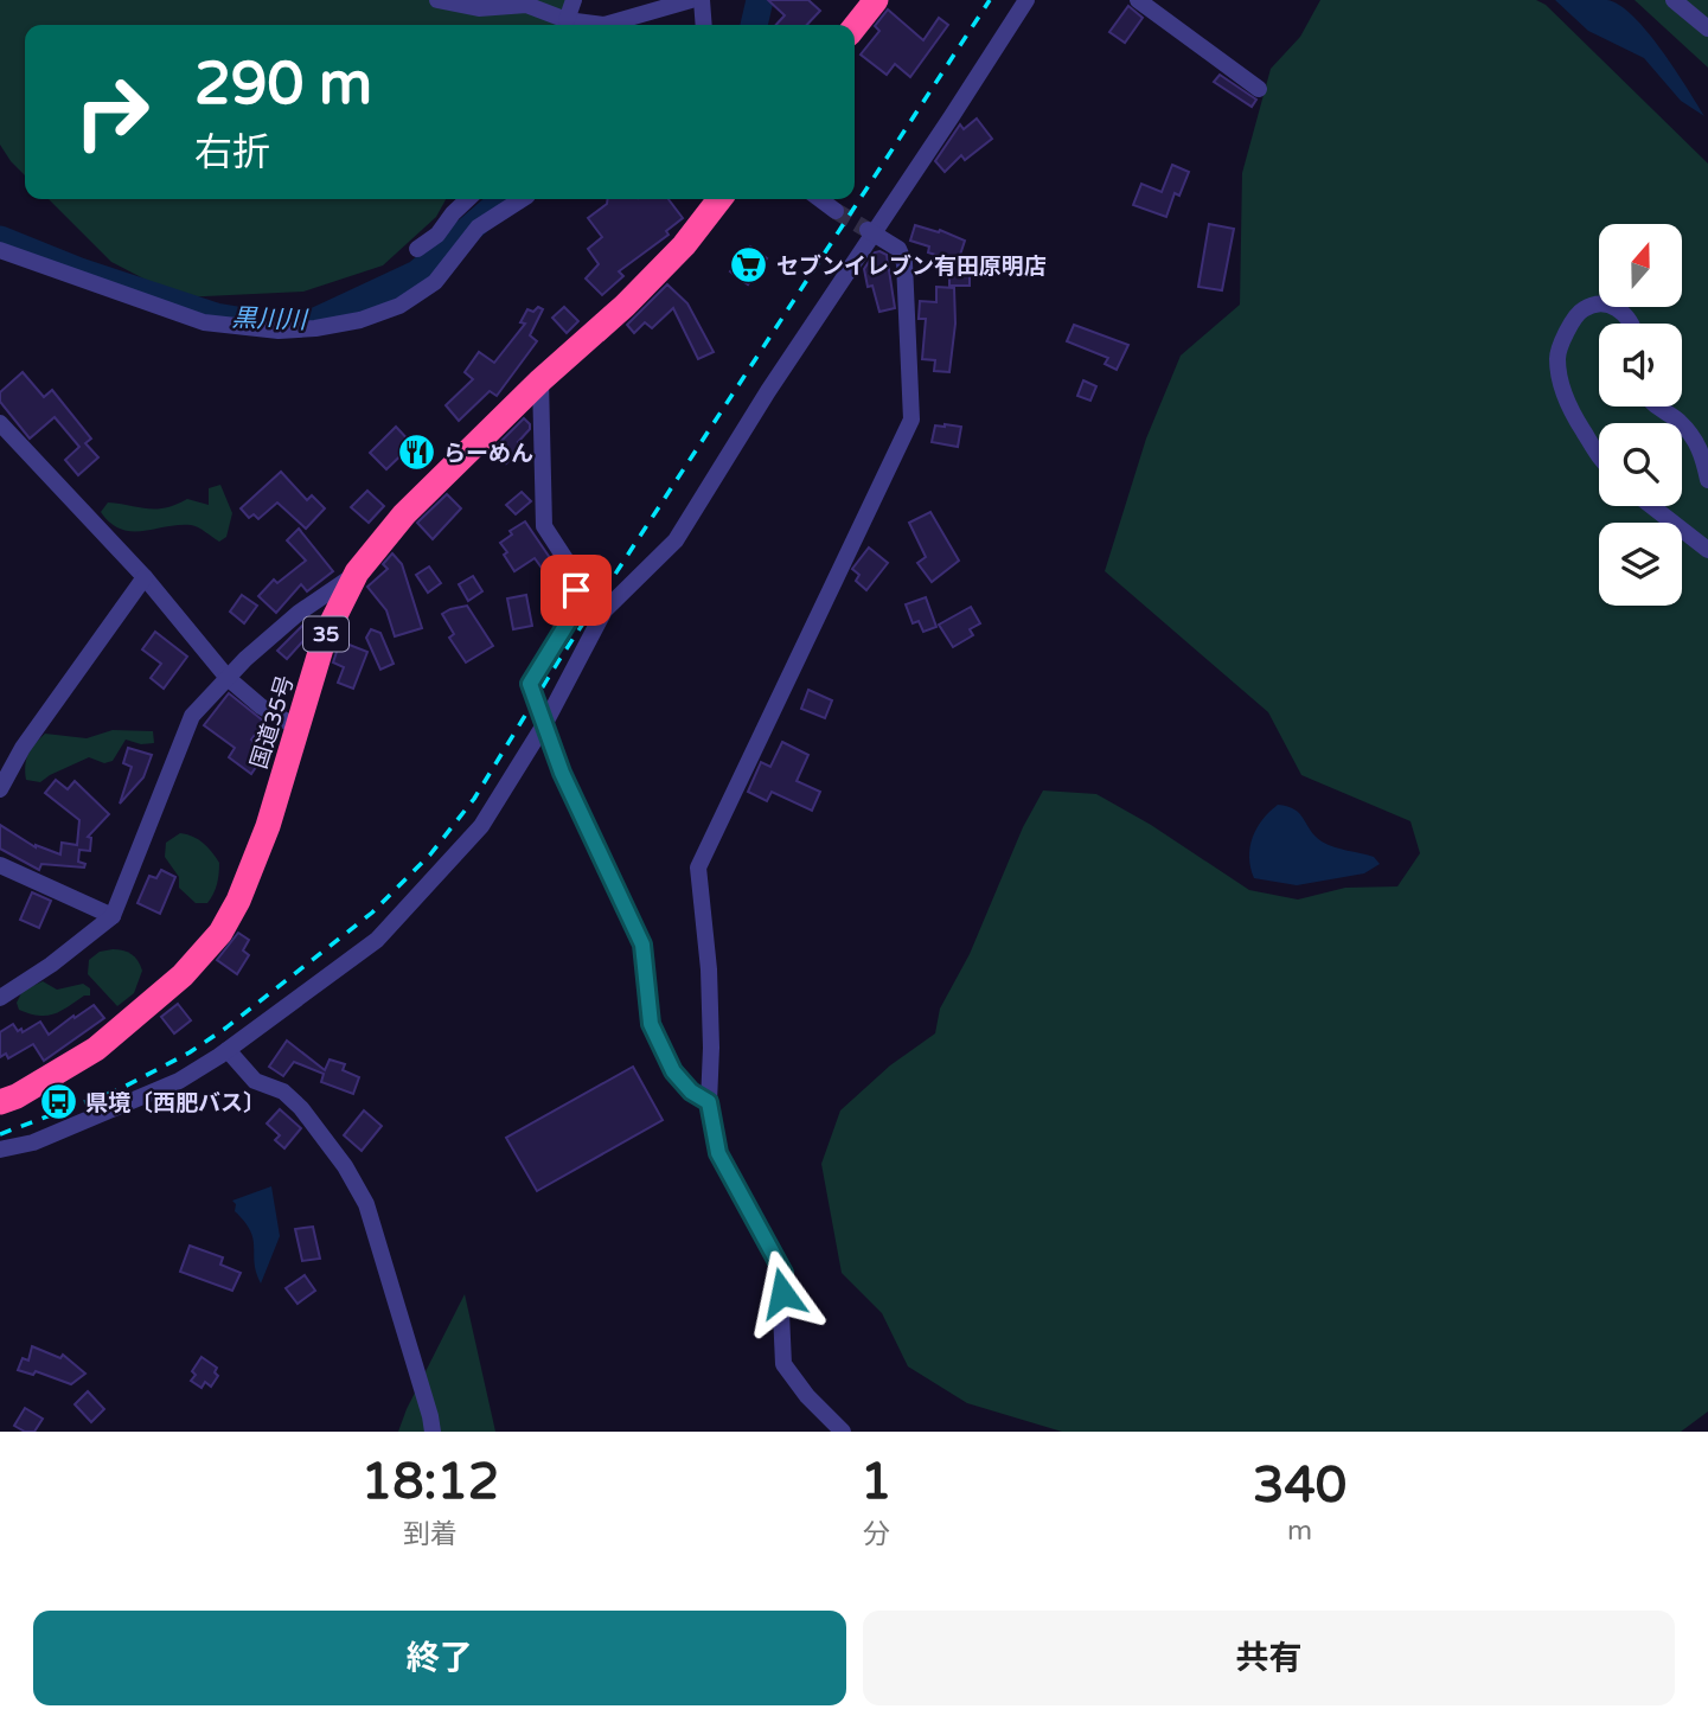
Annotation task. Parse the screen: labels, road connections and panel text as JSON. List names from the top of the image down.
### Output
{
  "streets": {
    "highway": ["35", "国道35号"]
  },
  "water": ["黒川川"],
  "places": {
    "supermarket": ["セブンイレブン有田原明店"],
    "restaurant": ["らーめん"],
    "bus stop": ["県境〔西肥バス〕"]
  },
  "north": "top",
  "page": {
    "turn": ["290 m", "右折"],
    "eta": [
      "18:12",
      "到着",
      "1",
      "分",
      "340",
      "m"
    ],
    "buttons": ["終了", "共有"]
  }
}
